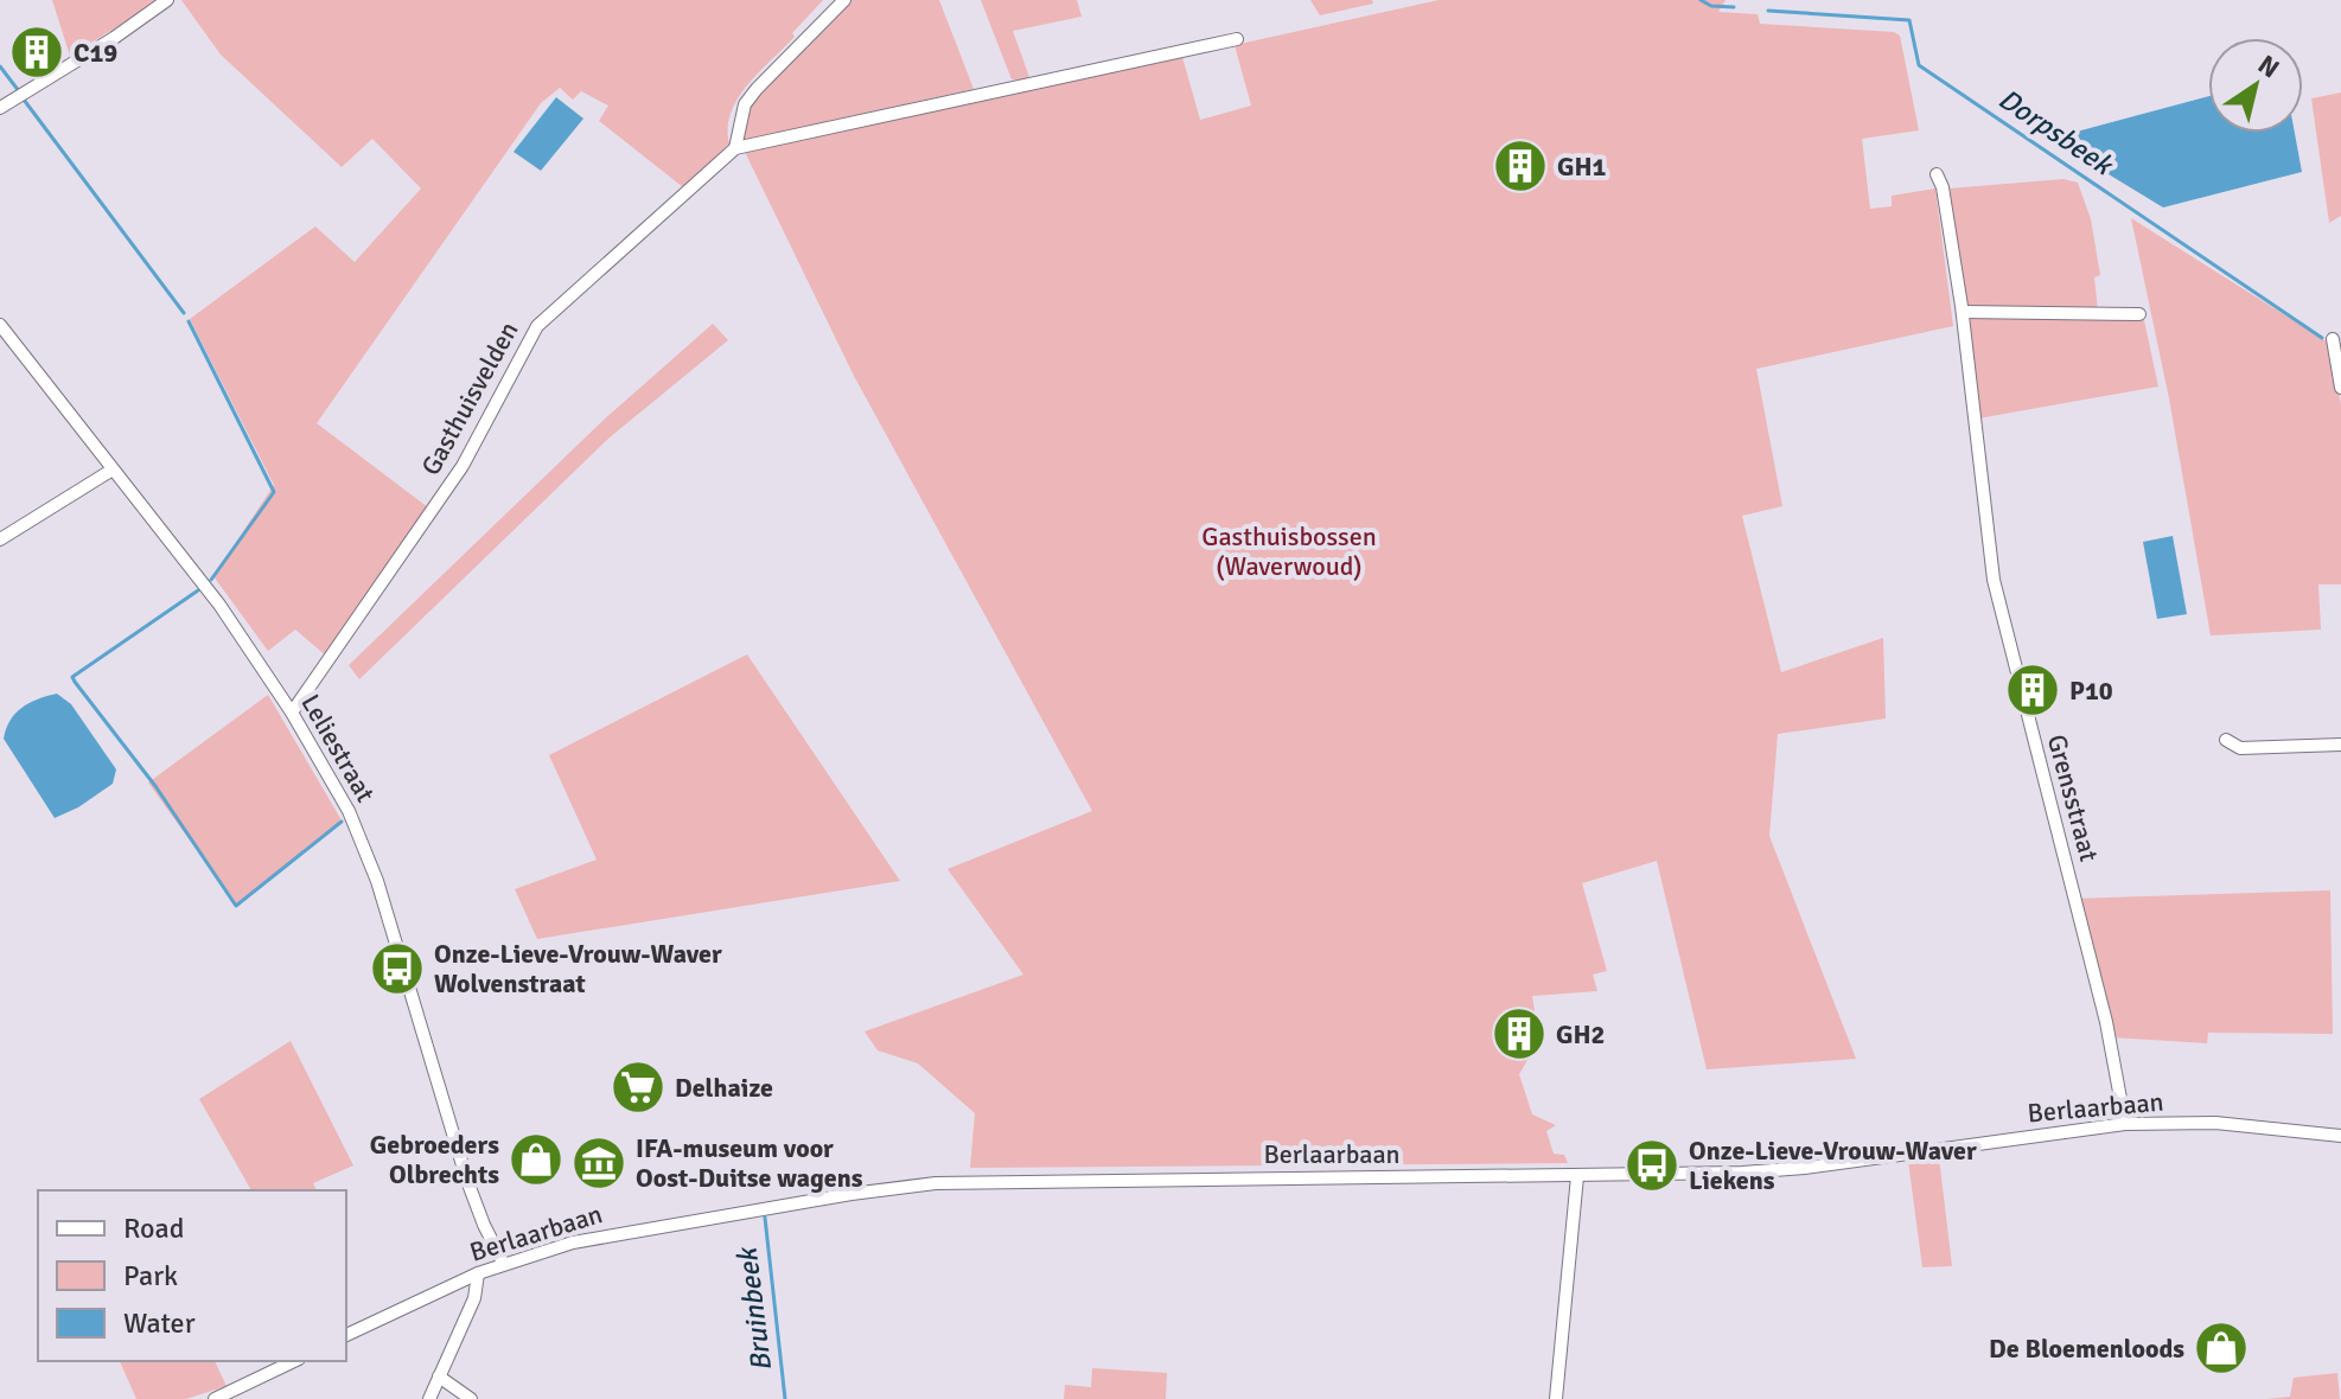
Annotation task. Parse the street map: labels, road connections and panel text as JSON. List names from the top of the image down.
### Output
{
  "streets": {
    "street": [
      "Gasthuisvelden",
      "Leliestraat",
      "Grensstraat",
      "Berlaarbaan"
    ]
  },
  "crossings": [
    ["Gasthuisvelden", "Leliestraat"],
    ["Leliestraat", "Berlaarbaan"],
    ["Grensstraat", "Berlaarbaan"]
  ],
  "water": ["Dorpsbeek", "Bruinbeek"],
  "parks": ["Gasthuisbossen (Waverwoud)"],
  "places": {
    "building": [
      "C19",
      "GH1",
      "P10",
      "GH2"
    ],
    "bus stop": ["Onze-Lieve-Vrouw-Waver Wolvenstraat", "Onze-Lieve-Vrouw-Waver Liekens"],
    "supermarket": ["Delhaize"],
    "shop": ["Gebroeders Olbrechts", "De Bloemenloods"],
    "museum": ["IFA-museum voor Oost-Duitse wagens"]
  },
  "legend": ["Road", "Park", "Water"],
  "north": "top right"
}
